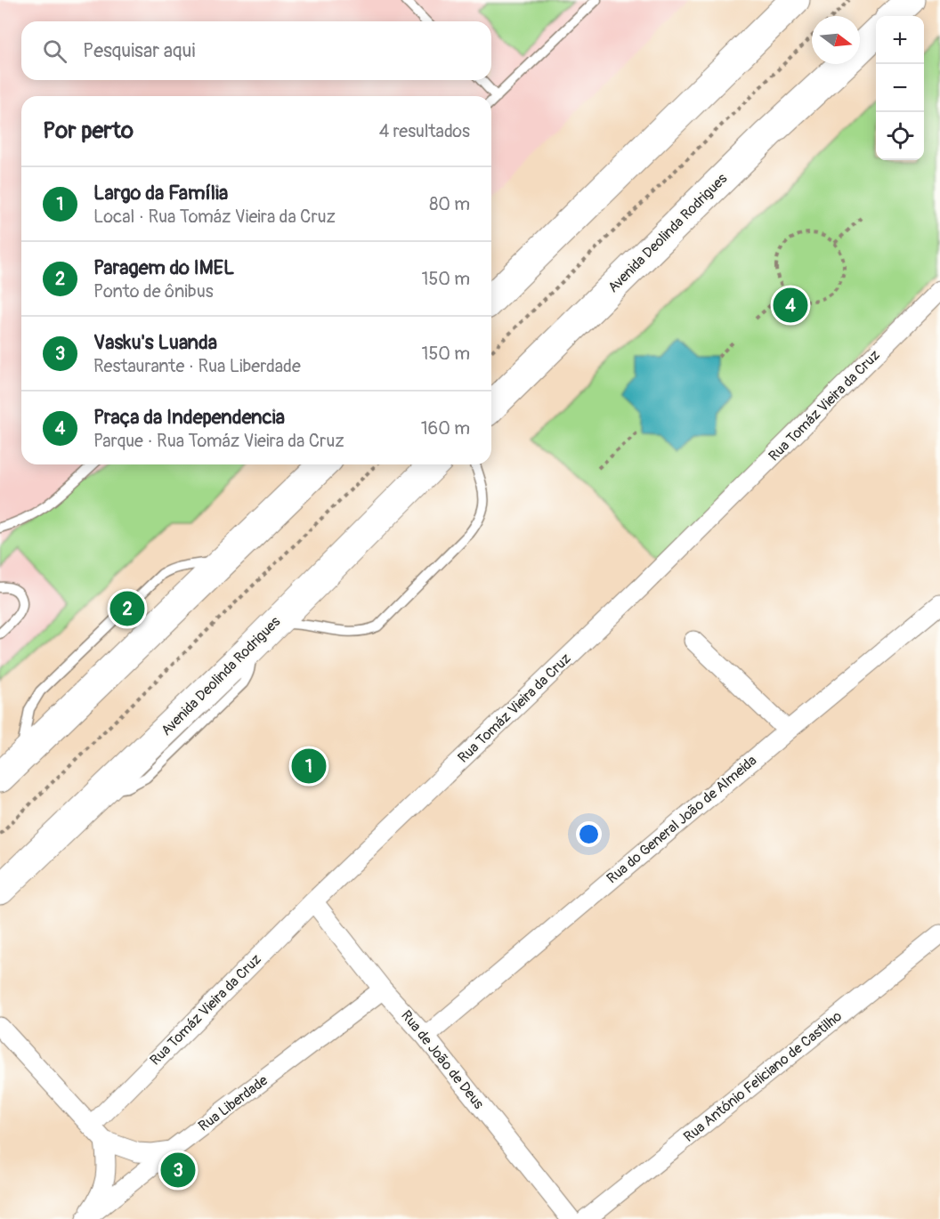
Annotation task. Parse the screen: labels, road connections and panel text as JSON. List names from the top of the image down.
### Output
{
  "streets": {
    "highway": ["Avenida Deolinda Rodrigues"],
    "street": [
      "Rua Tomáz Vieira da Cruz",
      "Rua do General João de Almeida",
      "Rua de João de Deus",
      "Rua António Feliciano de Castilho",
      "Rua Liberdade"
    ]
  },
  "crossings": [
    ["Rua Tomáz Vieira da Cruz", "Rua de João de Deus"],
    ["Rua do General João de Almeida", "Rua de João de Deus"],
    ["Rua de João de Deus", "Rua Liberdade"]
  ],
  "north": "right",
  "page": {
    "map_buttons": ["+", "−"],
    "search": "Pesquisar aqui",
    "heading": ["Por perto", "4 resultados"],
    "list": [
      {
        "mark": "1",
        "name": "Largo da Família",
        "note": "Local · Rua Tomáz Vieira da Cruz",
        "value": "80 m"
      },
      {
        "mark": "2",
        "name": "Paragem do IMEL",
        "note": "Ponto de ônibus",
        "value": "150 m"
      },
      {
        "mark": "3",
        "name": "Vasku's Luanda",
        "note": "Restaurante · Rua Liberdade",
        "value": "150 m"
      },
      {
        "mark": "4",
        "name": "Praça da Independencia",
        "note": "Parque · Rua Tomáz Vieira da Cruz",
        "value": "160 m"
      }
    ],
    "pins": [
      "4",
      "2",
      "1",
      "3"
    ]
  }
}
